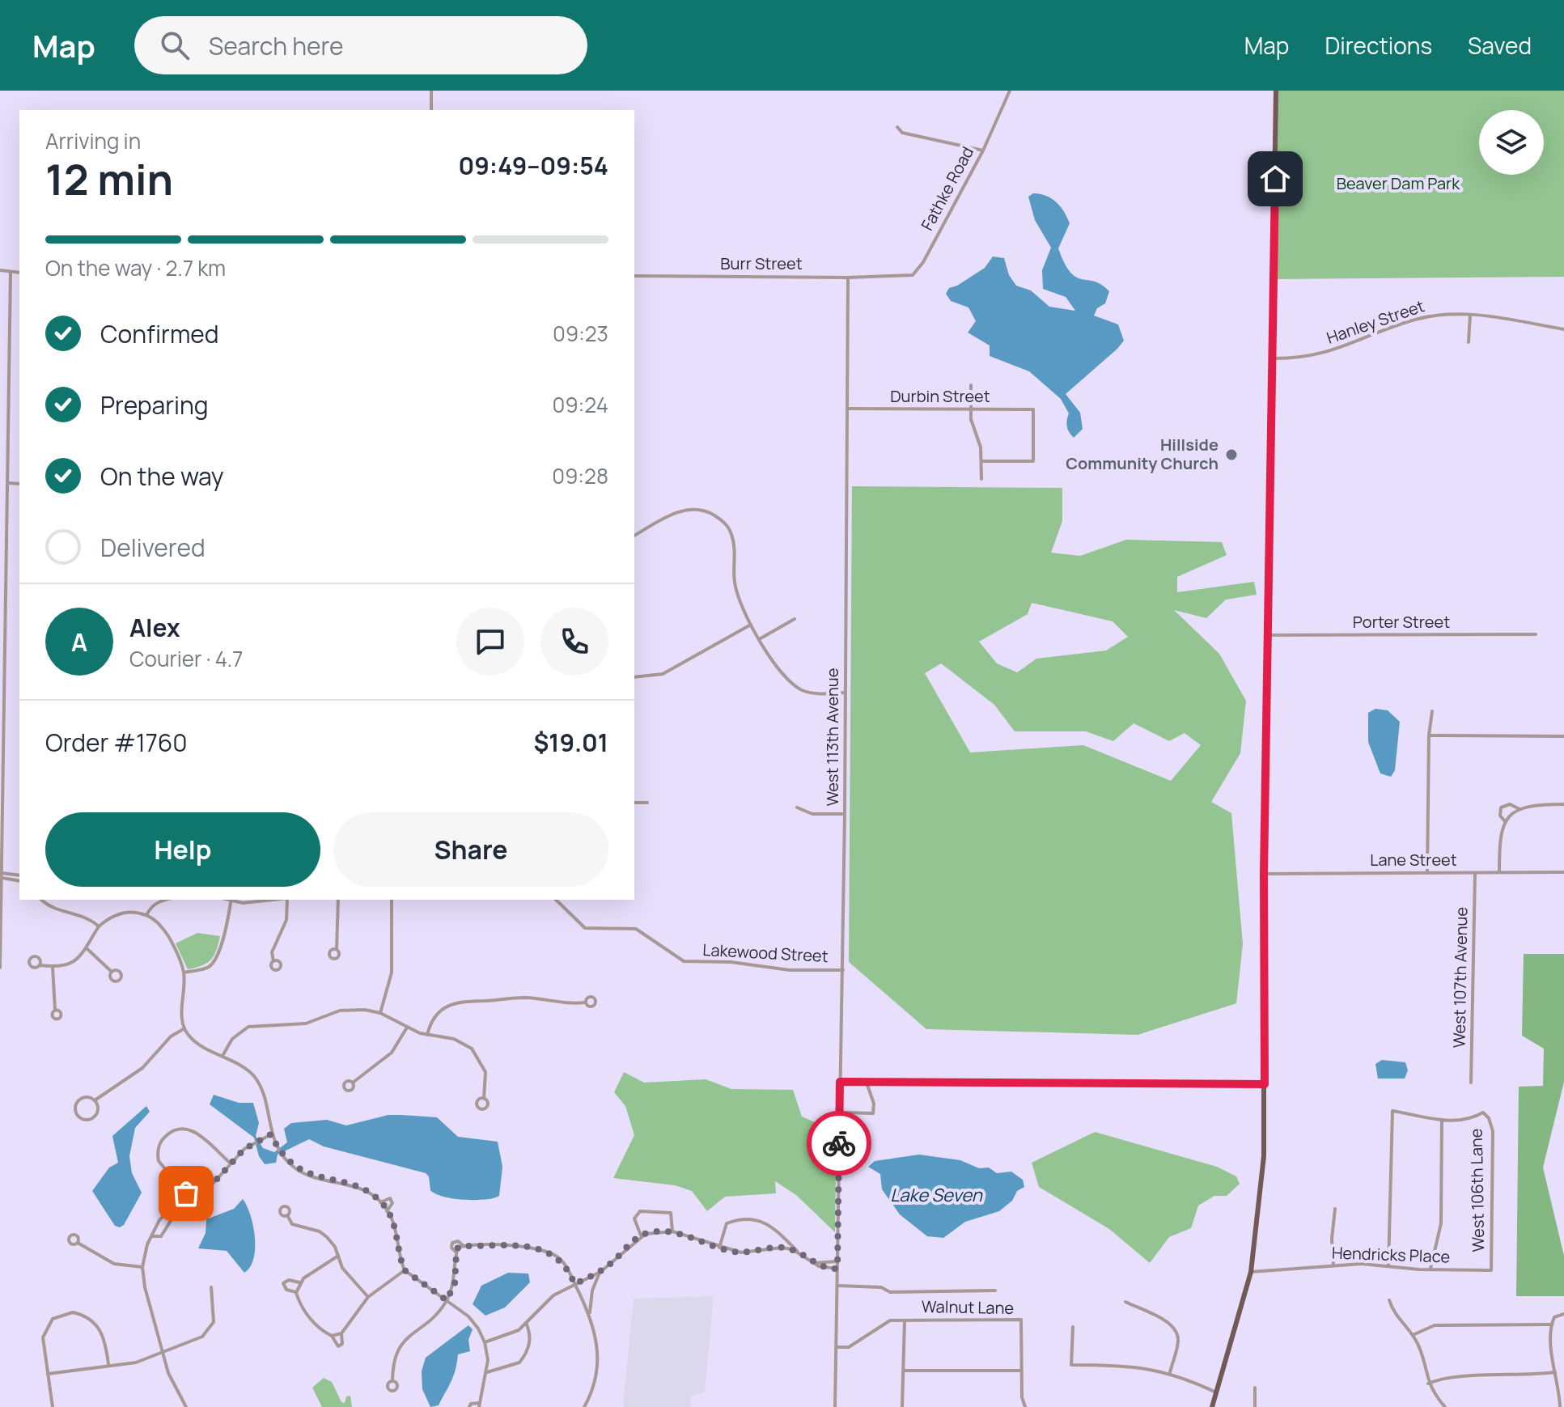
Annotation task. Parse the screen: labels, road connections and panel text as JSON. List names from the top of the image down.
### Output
{
  "streets": {
    "street": [
      "Fathke Road",
      "Burr Street",
      "Hanley Street",
      "Durbin Street",
      "Porter Street",
      "West 113th Avenue",
      "Lane Street",
      "Lakewood Street",
      "West 107th Avenue",
      "West 106th Lane",
      "Hendricks Place",
      "Walnut Lane"
    ]
  },
  "crossings": [
    ["Fathke Road", "Burr Street"],
    ["Burr Street", "West 113th Avenue"],
    ["Durbin Street", "West 113th Avenue"],
    ["West 113th Avenue", "Lakewood Street"],
    ["West 113th Avenue", "Walnut Lane"],
    ["Lane Street", "West 107th Avenue"],
    ["West 106th Lane", "Hendricks Place"]
  ],
  "water": ["Lake Seven"],
  "parks": ["Beaver Dam Park"],
  "places": ["Hillside Community Church"],
  "page": {
    "header": "Map",
    "search": "Search here",
    "nav": ["Map", "Directions", "Saved"],
    "heading": ["12 min", "Arriving in", "09:49–09:54"],
    "panel": [
      "Alex",
      "Courier · 4.7",
      "Order #1760",
      "$19.01"
    ],
    "bar": "On the way · 2.7 km",
    "list": [
      ["Confirmed", "09:23"],
      ["Preparing", "09:24"],
      ["On the way", "09:28"],
      "Delivered"
    ],
    "round": "A",
    "buttons": ["Help", "Share"]
  }
}
